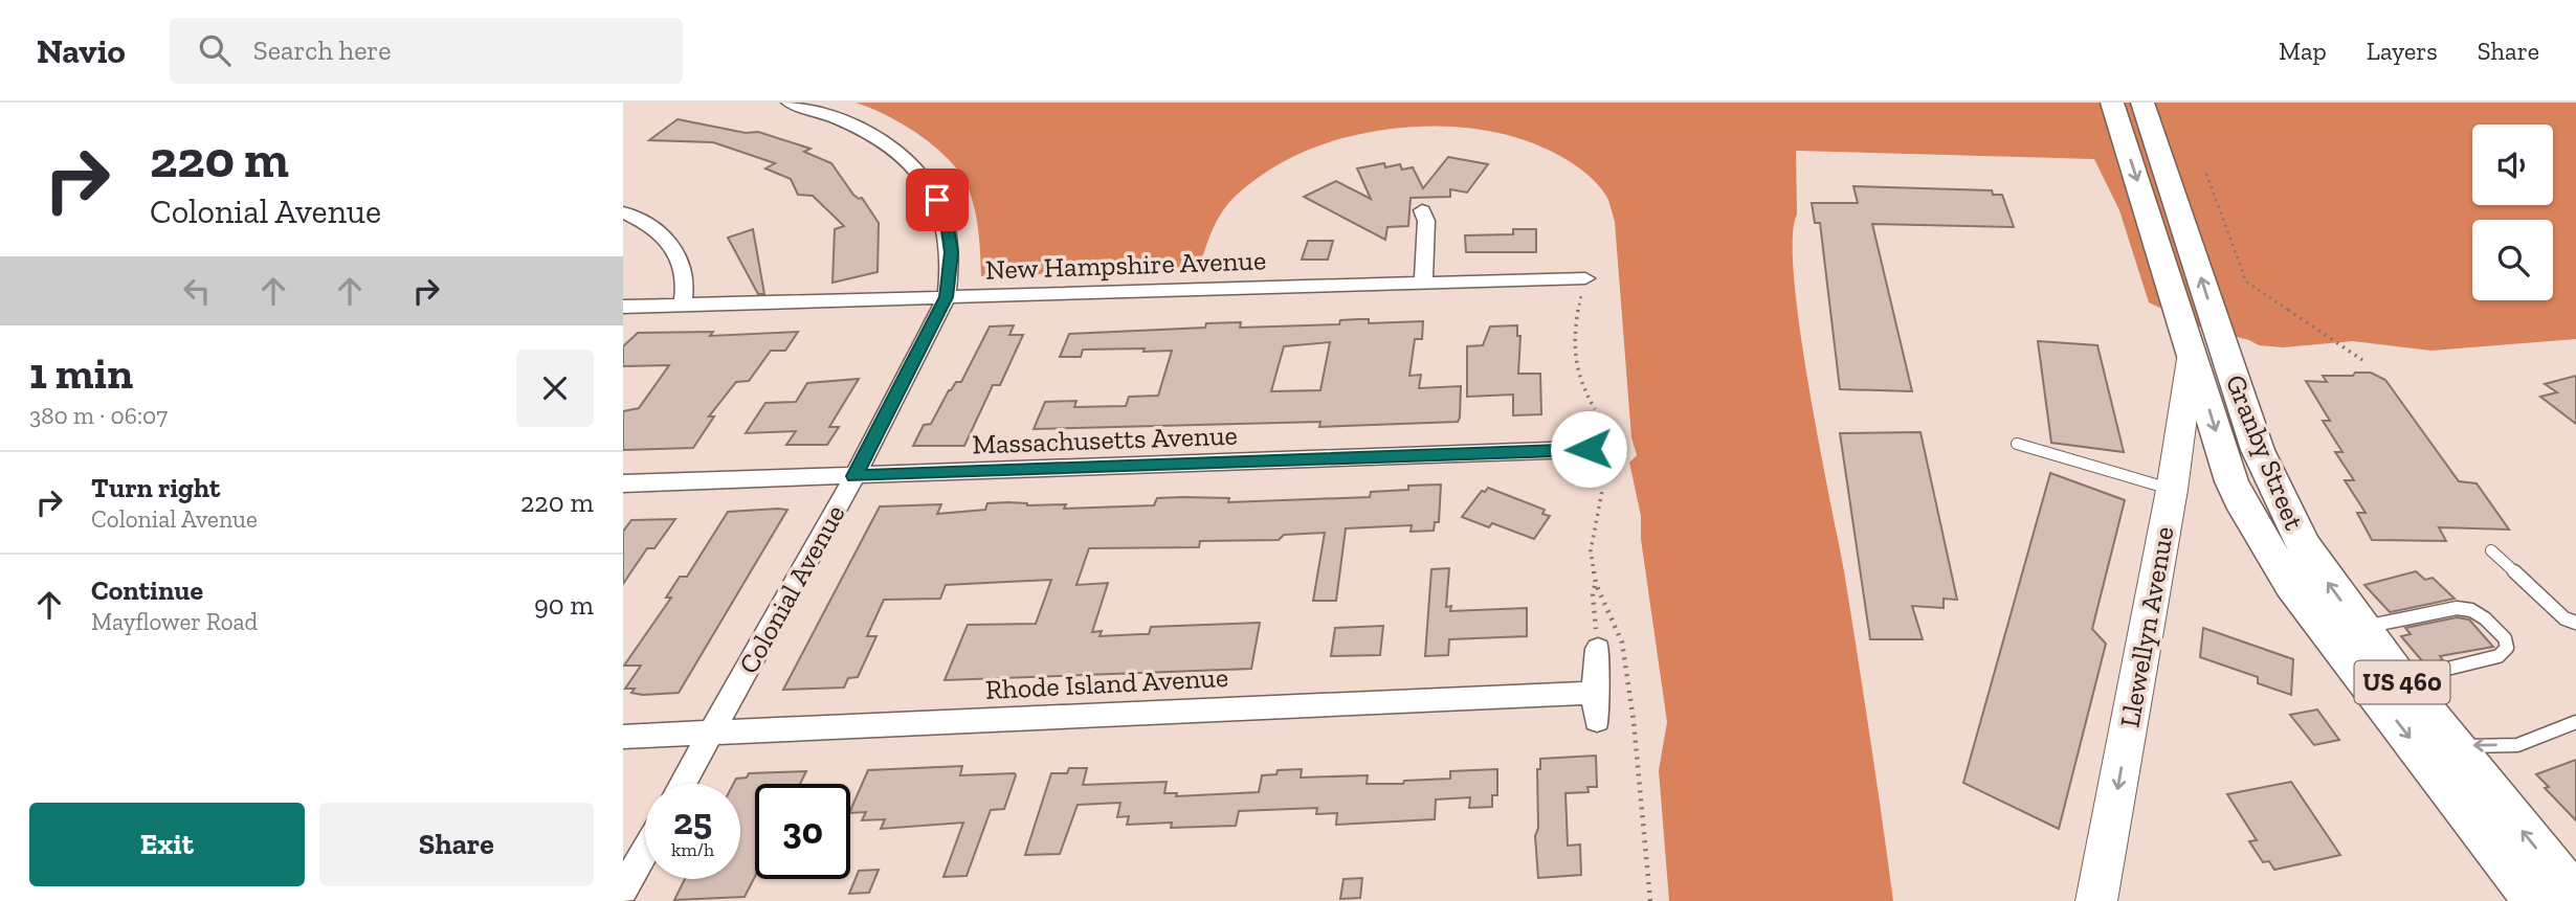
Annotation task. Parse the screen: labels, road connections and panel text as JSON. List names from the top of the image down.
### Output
{
  "streets": {
    "main road": ["Granby Street", "US 460"],
    "street": [
      "New Hampshire Avenue",
      "Massachusetts Avenue",
      "Colonial Avenue",
      "Llewellyn Avenue",
      "Rhode Island Avenue"
    ]
  },
  "crossings": [
    ["New Hampshire Avenue", "Colonial Avenue"],
    ["Massachusetts Avenue", "Colonial Avenue"],
    ["Granby Street", "Llewellyn Avenue"],
    ["Colonial Avenue", "Rhode Island Avenue"]
  ],
  "one_way": ["Llewellyn Avenue"],
  "page": {
    "header": "Navio",
    "search": "Search here",
    "nav": ["Map", "Layers", "Share"],
    "turn": ["220 m", "Colonial Avenue"],
    "heading": ["1 min", "380 m · 06:07"],
    "list": [
      {
        "name": "Turn right",
        "note": "Colonial Avenue",
        "value": "220 m"
      },
      {
        "name": "Continue",
        "note": "Mayflower Road",
        "value": "90 m"
      }
    ],
    "speed": "25 km/h",
    "limit": "30",
    "buttons": ["Exit", "Share"]
  }
}
